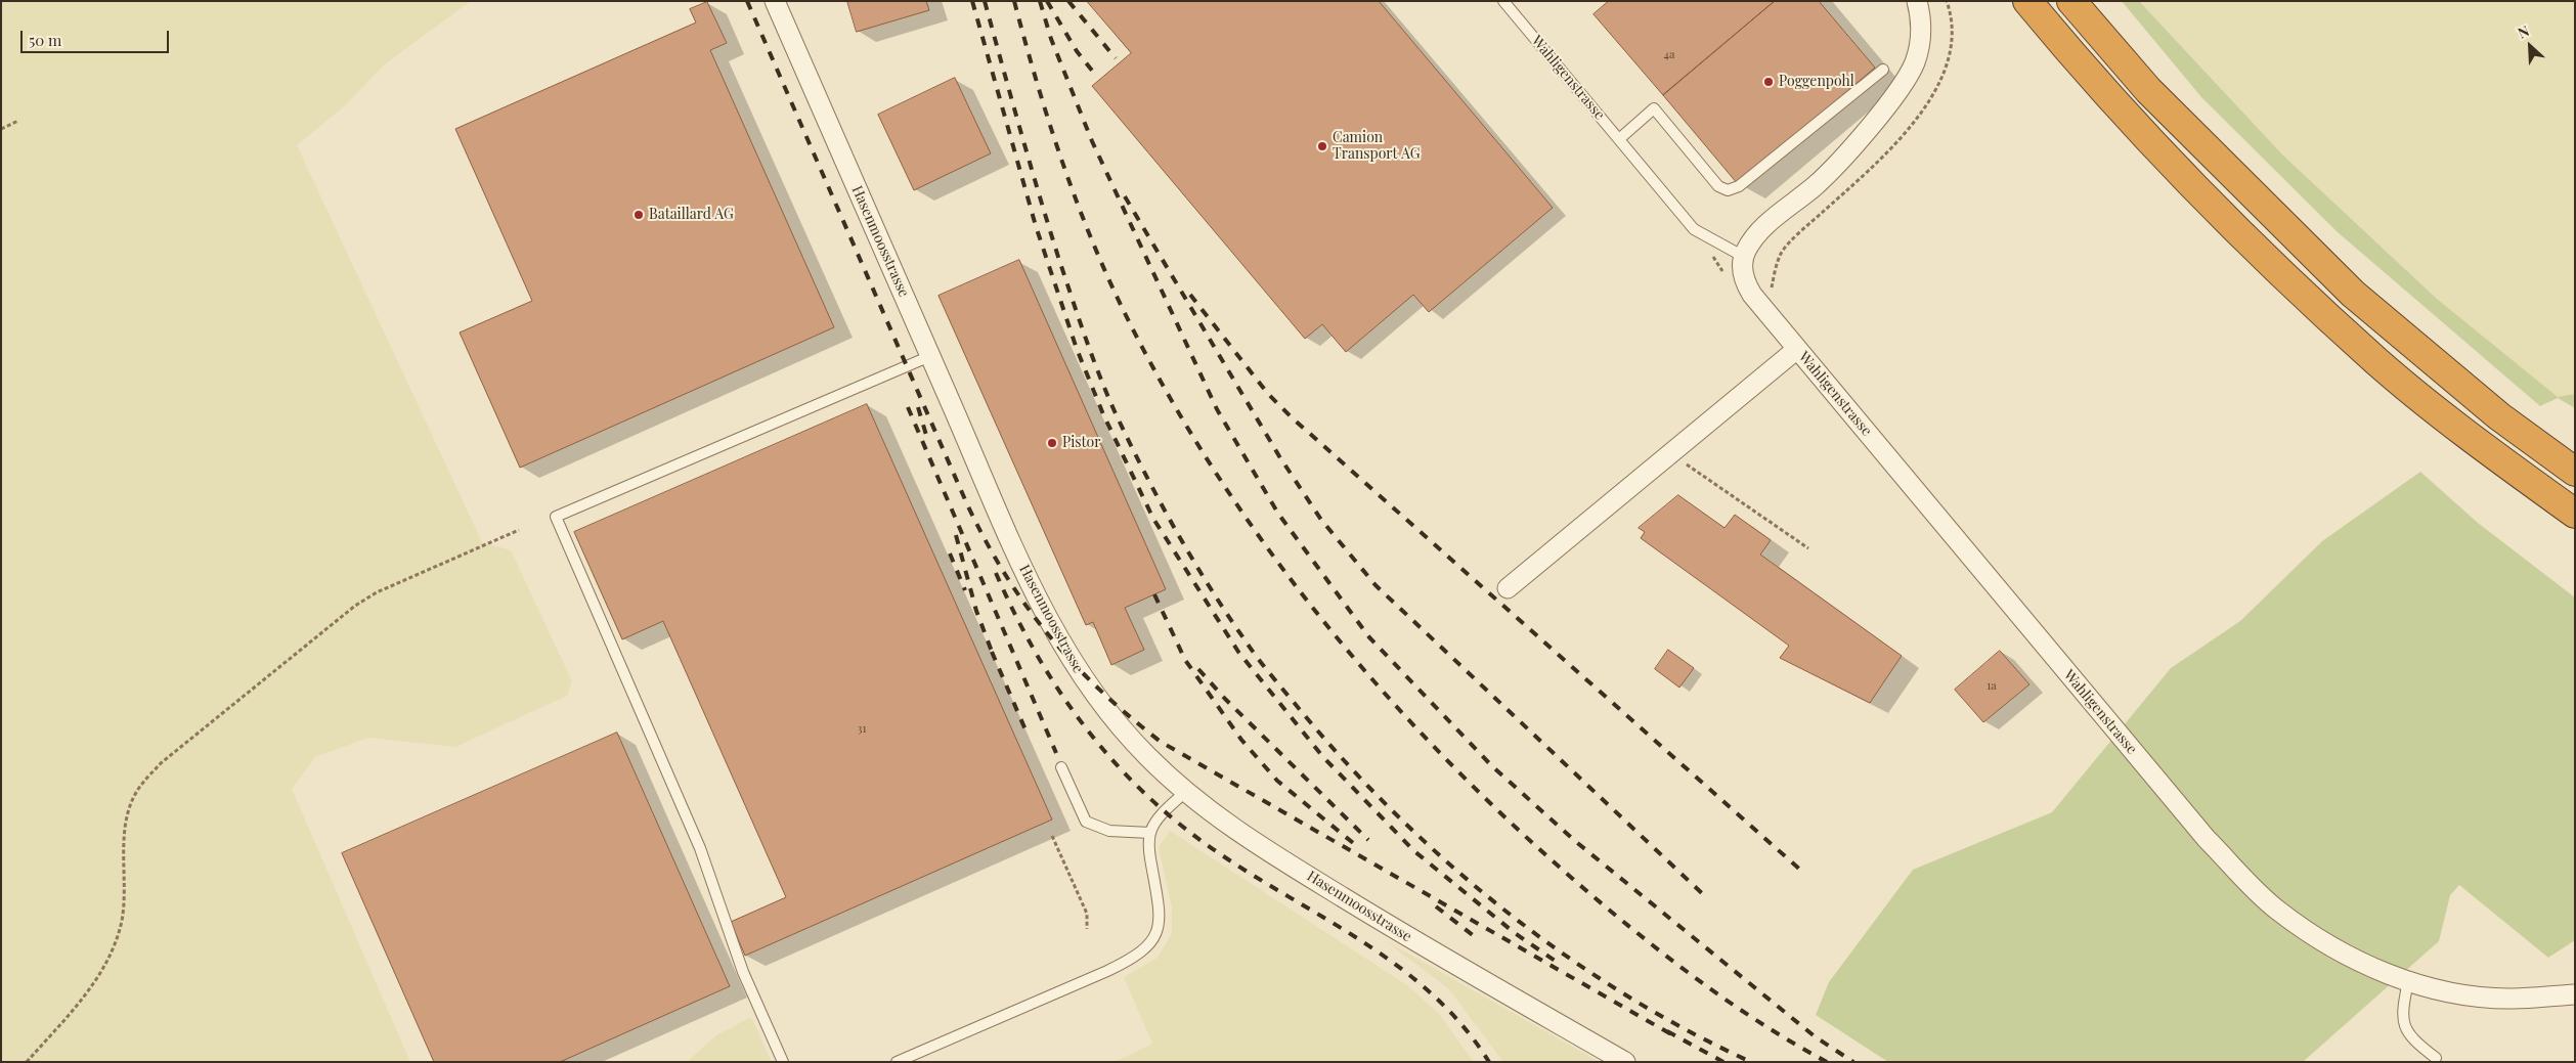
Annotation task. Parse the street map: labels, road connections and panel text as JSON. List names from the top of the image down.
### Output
{
  "streets": {
    "street": ["Wahligenstrasse", "Hasenmoosstrasse"]
  },
  "places": [
    "Poggenpohl",
    "Camion Transport AG",
    "Bataillard AG",
    "Pistor"
  ],
  "house_numbers": ["4a", "1a", "31"],
  "scale_bar": "50 m",
  "north": "top left"
}
